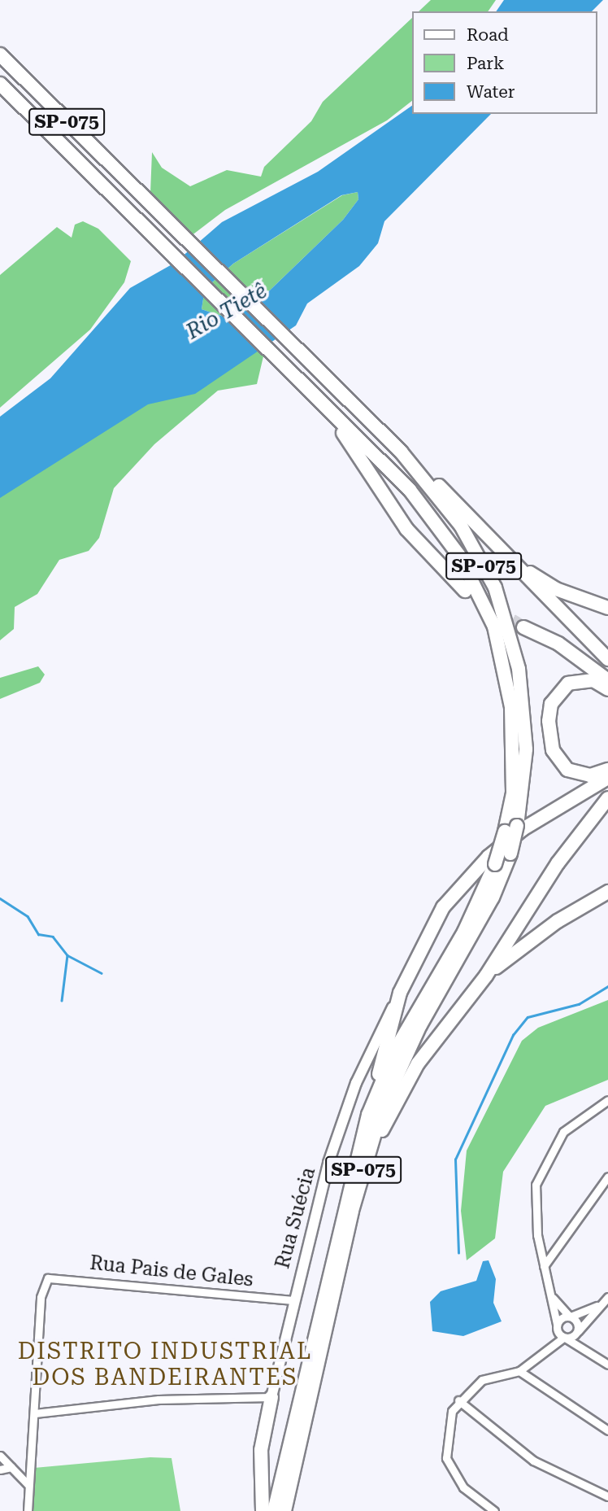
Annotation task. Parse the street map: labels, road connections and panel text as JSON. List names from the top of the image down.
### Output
{
  "streets": {
    "highway": ["SP-075"],
    "street": ["Rua Suécia", "Rua Pais de Gales"]
  },
  "crossings": [
    ["Rua Suécia", "Rua Pais de Gales"]
  ],
  "districts": ["DISTRITO INDUSTRIAL DOS BANDEIRANTES"],
  "water": ["Rio Tietê"],
  "legend": ["Road", "Park", "Water"]
}
